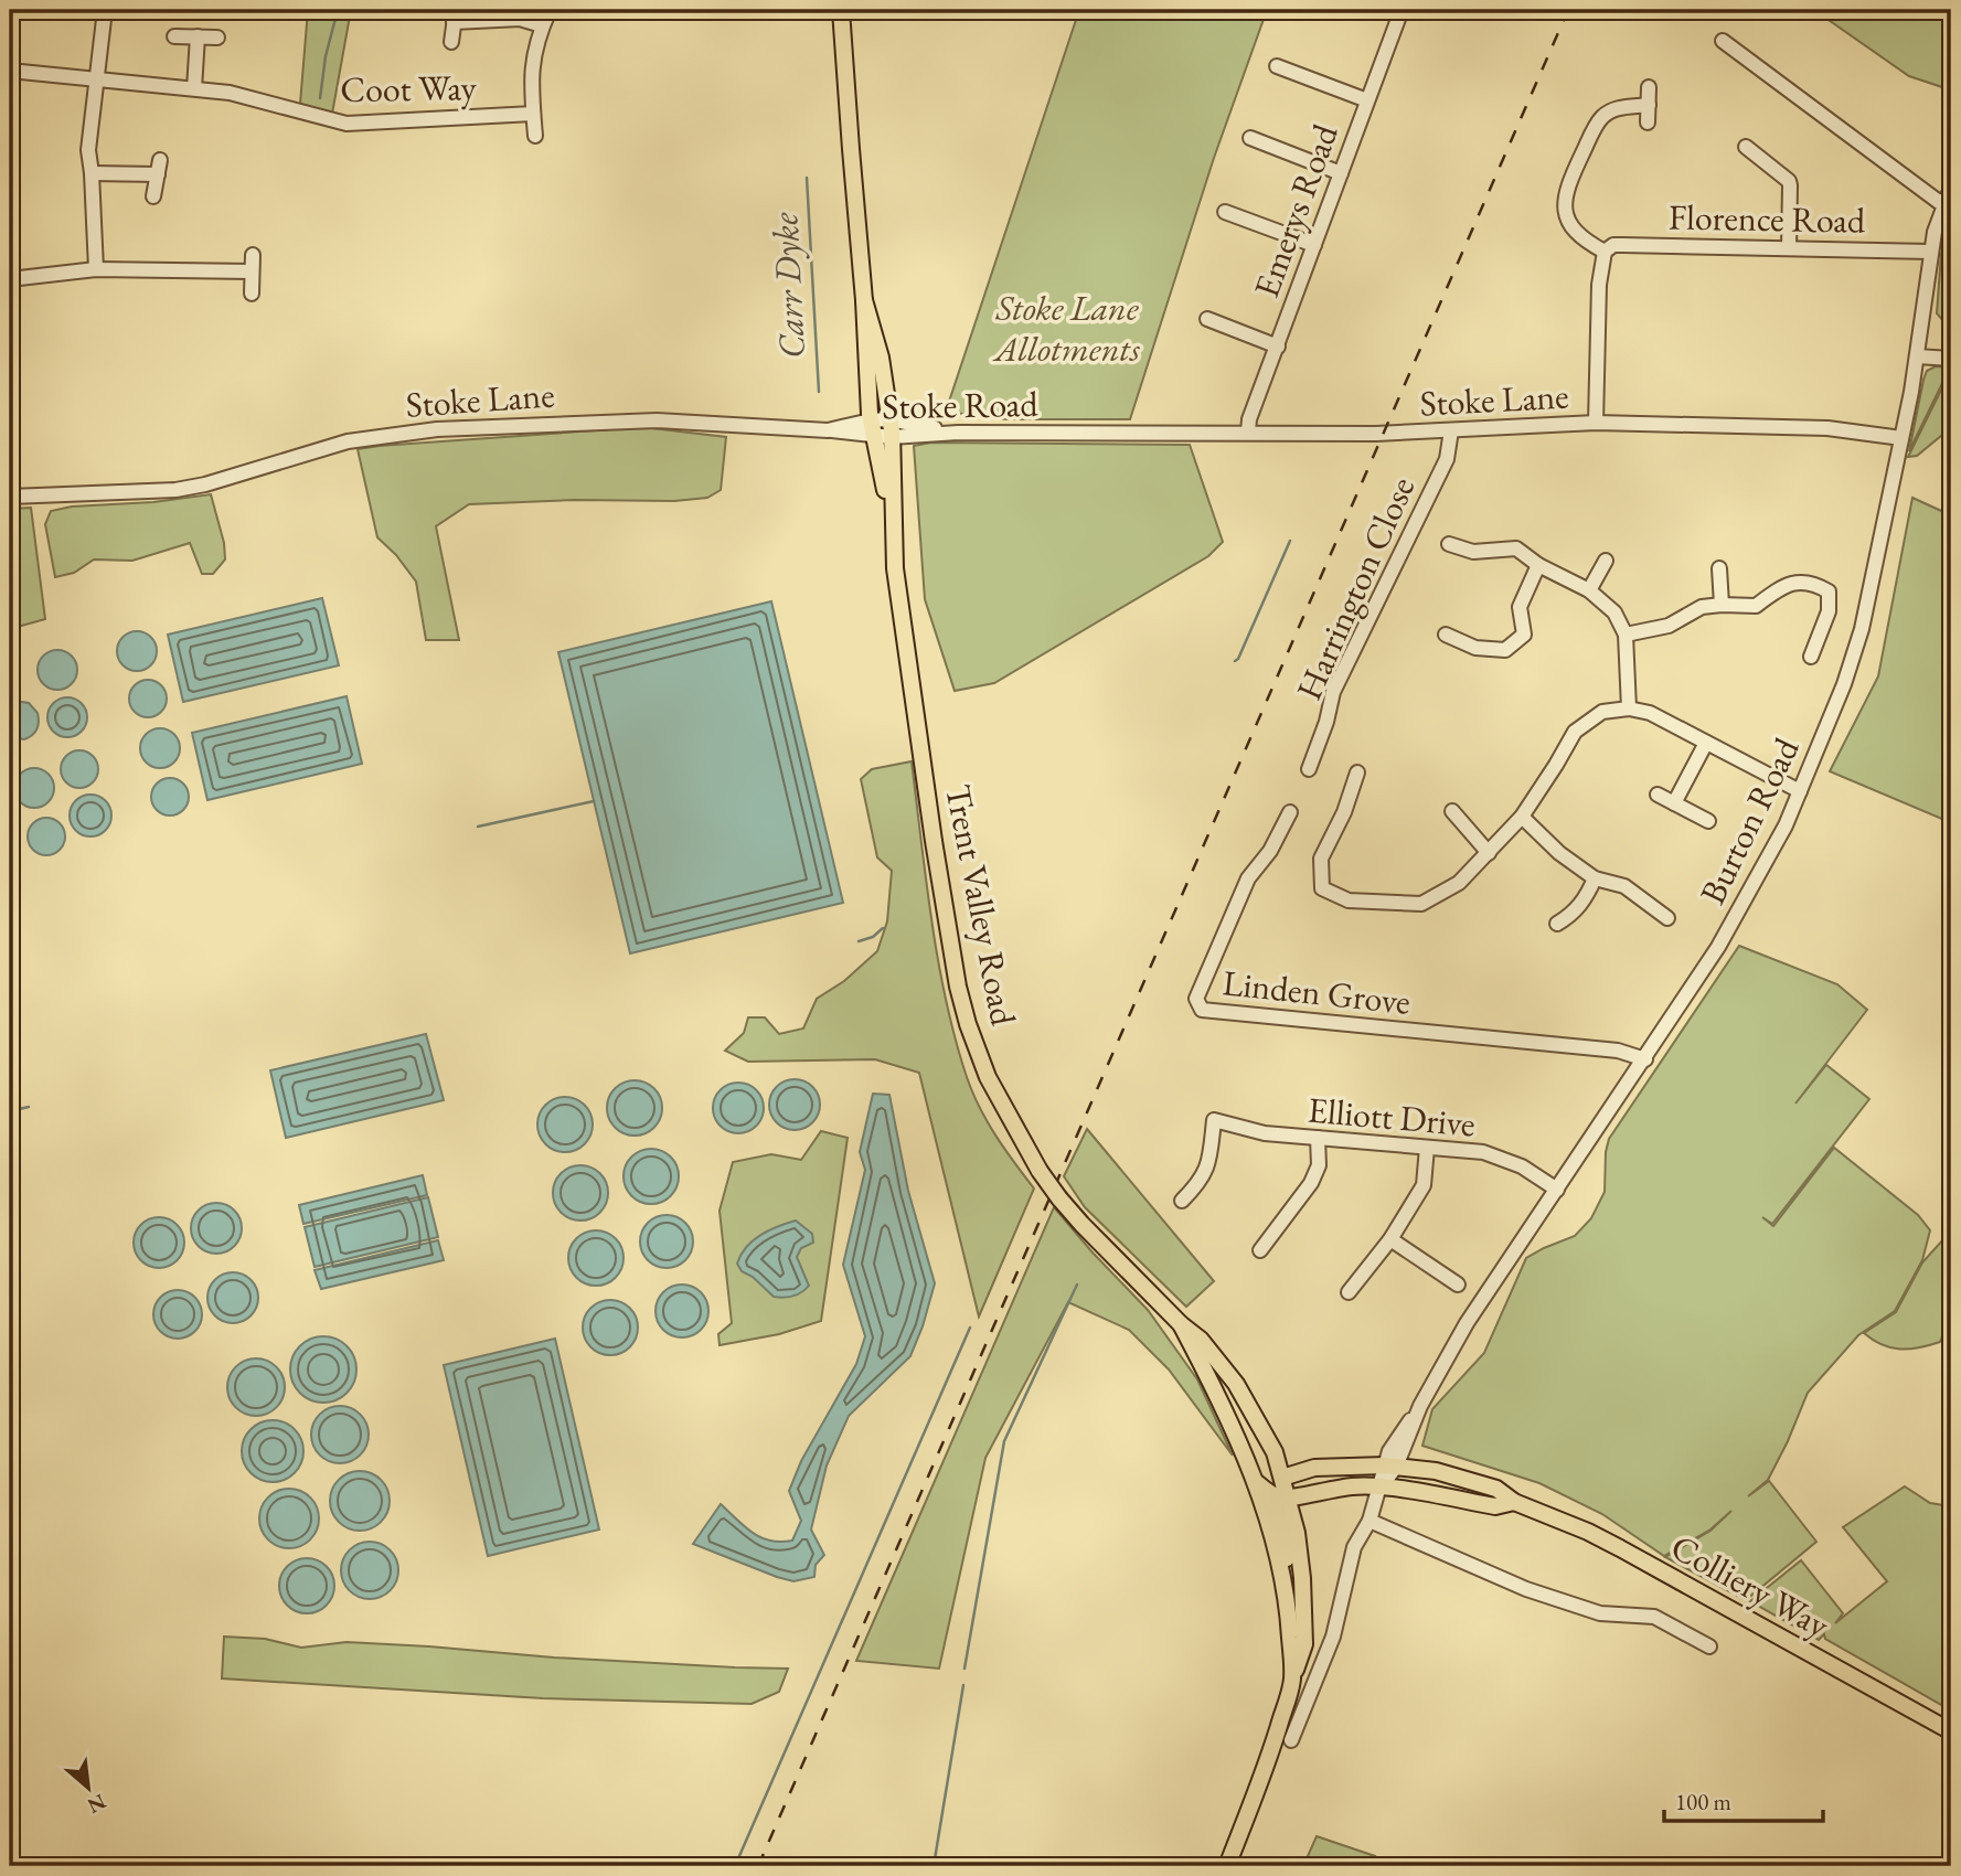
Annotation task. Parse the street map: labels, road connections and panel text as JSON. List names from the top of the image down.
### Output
{
  "streets": {
    "main road": ["Trent Valley Road", "Colliery Way"],
    "street": [
      "Coot Way",
      "Emerys Road",
      "Florence Road",
      "Stoke Lane",
      "Stoke Road",
      "Harrington Close",
      "Burton Road",
      "Linden Grove",
      "Elliott Drive"
    ]
  },
  "crossings": [
    ["Emerys Road", "Stoke Lane"],
    ["Florence Road", "Burton Road"],
    ["Stoke Lane", "Stoke Road"],
    ["Stoke Lane", "Harrington Close"],
    ["Stoke Lane", "Burton Road"],
    ["Stoke Road", "Trent Valley Road"],
    ["Burton Road", "Linden Grove"],
    ["Burton Road", "Elliott Drive"],
    ["Burton Road", "Colliery Way"],
    ["Trent Valley Road", "Colliery Way"]
  ],
  "water": ["Carr Dyke"],
  "parks": ["Stoke Lane Allotments"],
  "scale_bar": "100 m",
  "north": "bottom right"
}
